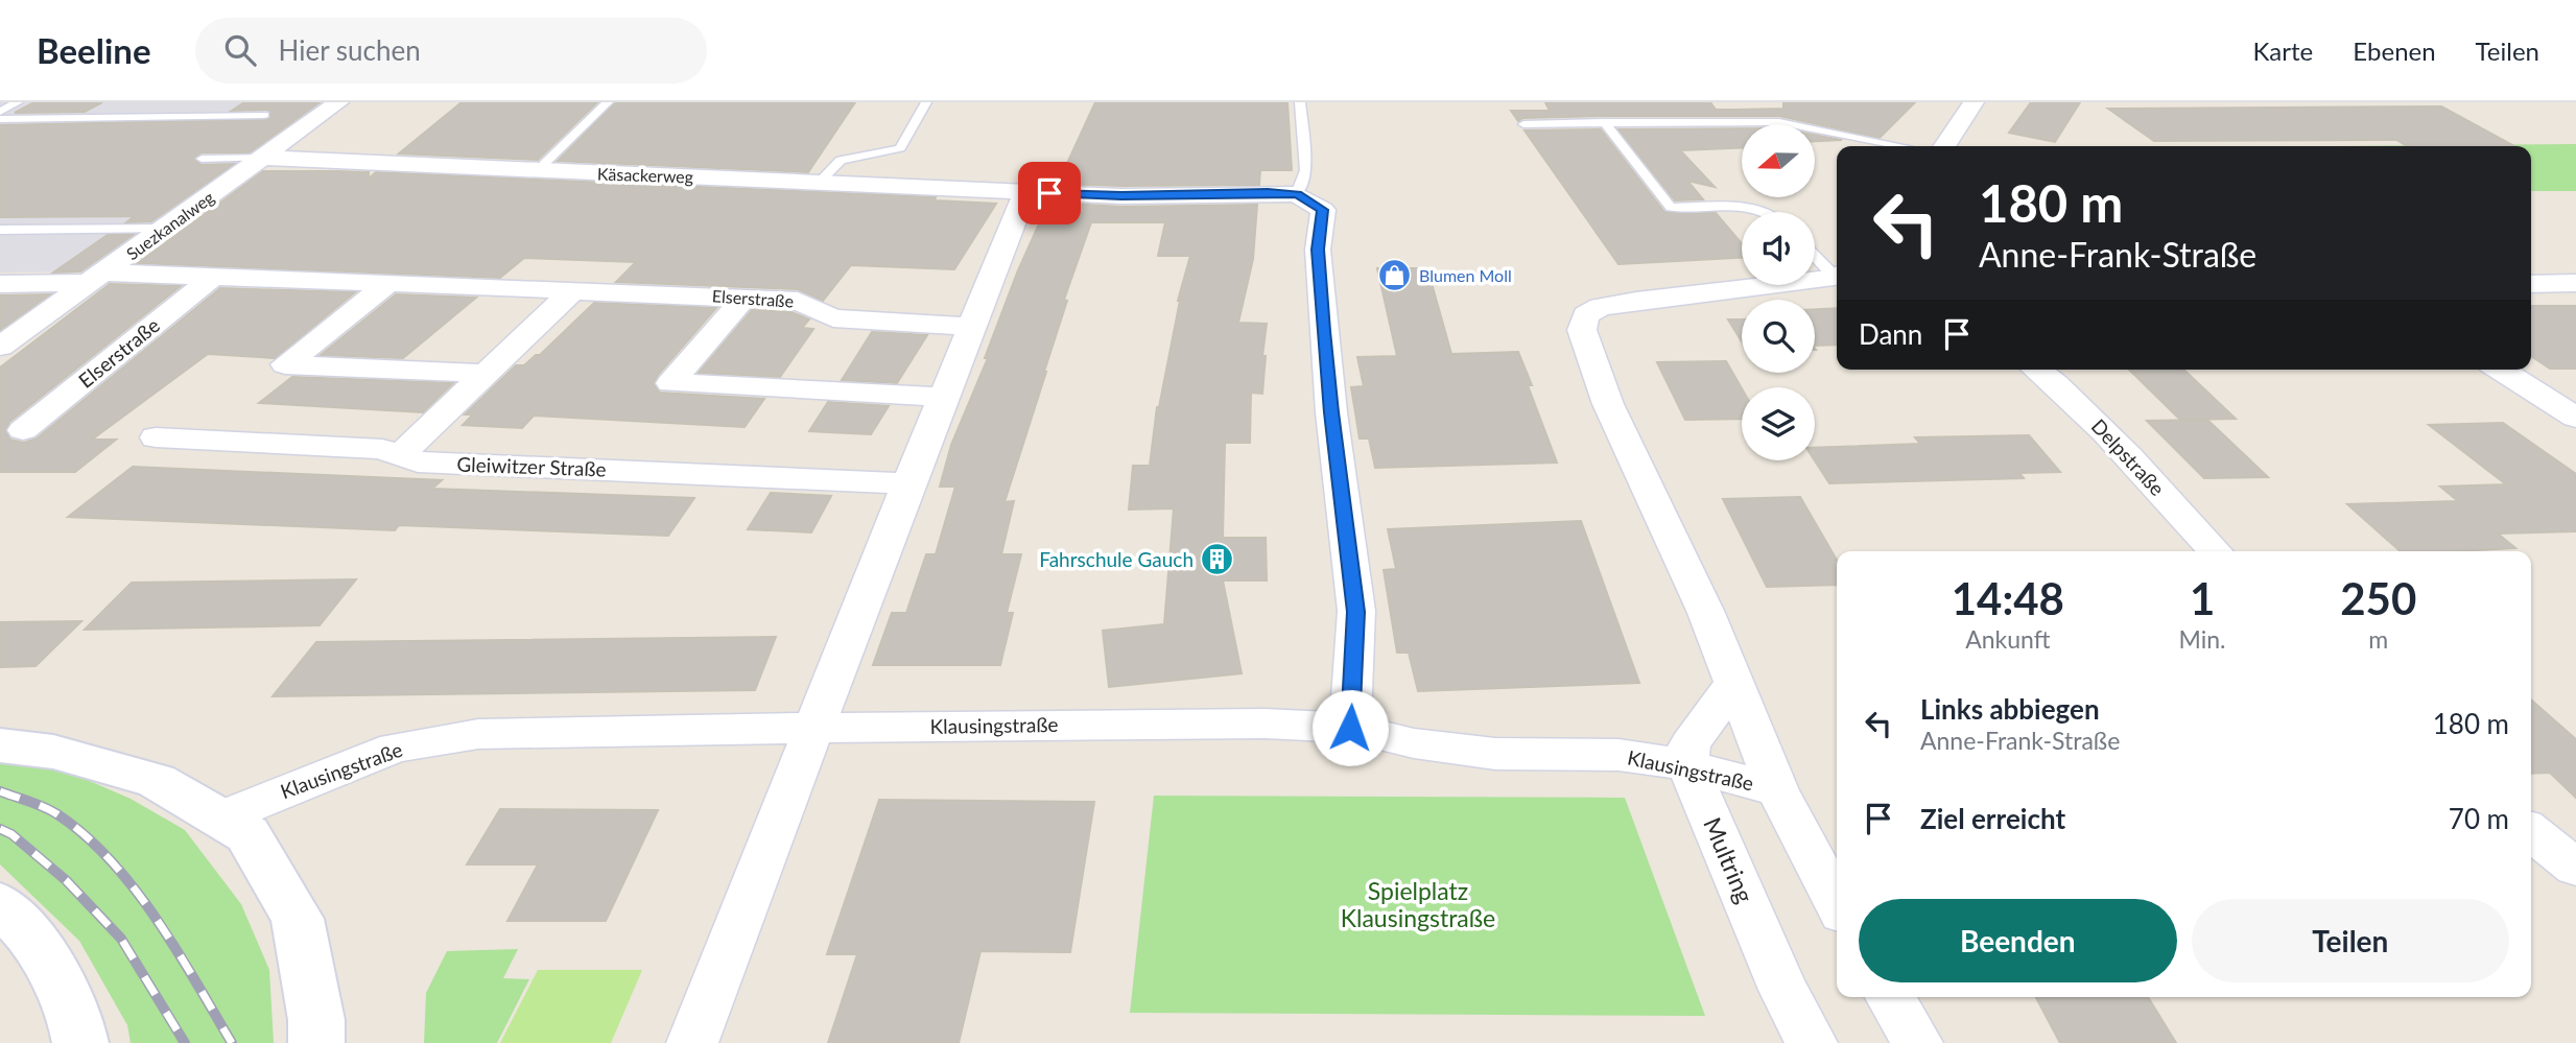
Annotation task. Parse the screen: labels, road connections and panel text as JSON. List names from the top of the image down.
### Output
{
  "streets": {
    "street": [
      "Käsackerweg",
      "Suezkanalweg",
      "Elserstraße",
      "Delpstraße",
      "Gleiwitzer Straße",
      "Klausingstraße",
      "Multring"
    ]
  },
  "crossings": [
    ["Käsackerweg", "Suezkanalweg"],
    ["Suezkanalweg", "Elserstraße"],
    ["Klausingstraße", "Multring"]
  ],
  "parks": ["Spielplatz Klausingstraße"],
  "places": {
    "shop": ["Blumen Moll"],
    "building": ["Fahrschule Gauch"]
  },
  "north": "left",
  "page": {
    "header": "Beeline",
    "search": "Hier suchen",
    "nav": ["Karte", "Ebenen", "Teilen"],
    "turn": ["180 m", "Anne-Frank-Straße"],
    "then": "Dann",
    "eta": [
      "14:48",
      "Ankunft",
      "1",
      "Min.",
      "250",
      "m"
    ],
    "list": [
      {
        "name": "Links abbiegen",
        "note": "Anne-Frank-Straße",
        "value": "180 m"
      },
      {
        "name": "Ziel erreicht",
        "value": "70 m"
      }
    ],
    "buttons": ["Beenden", "Teilen"]
  }
}
